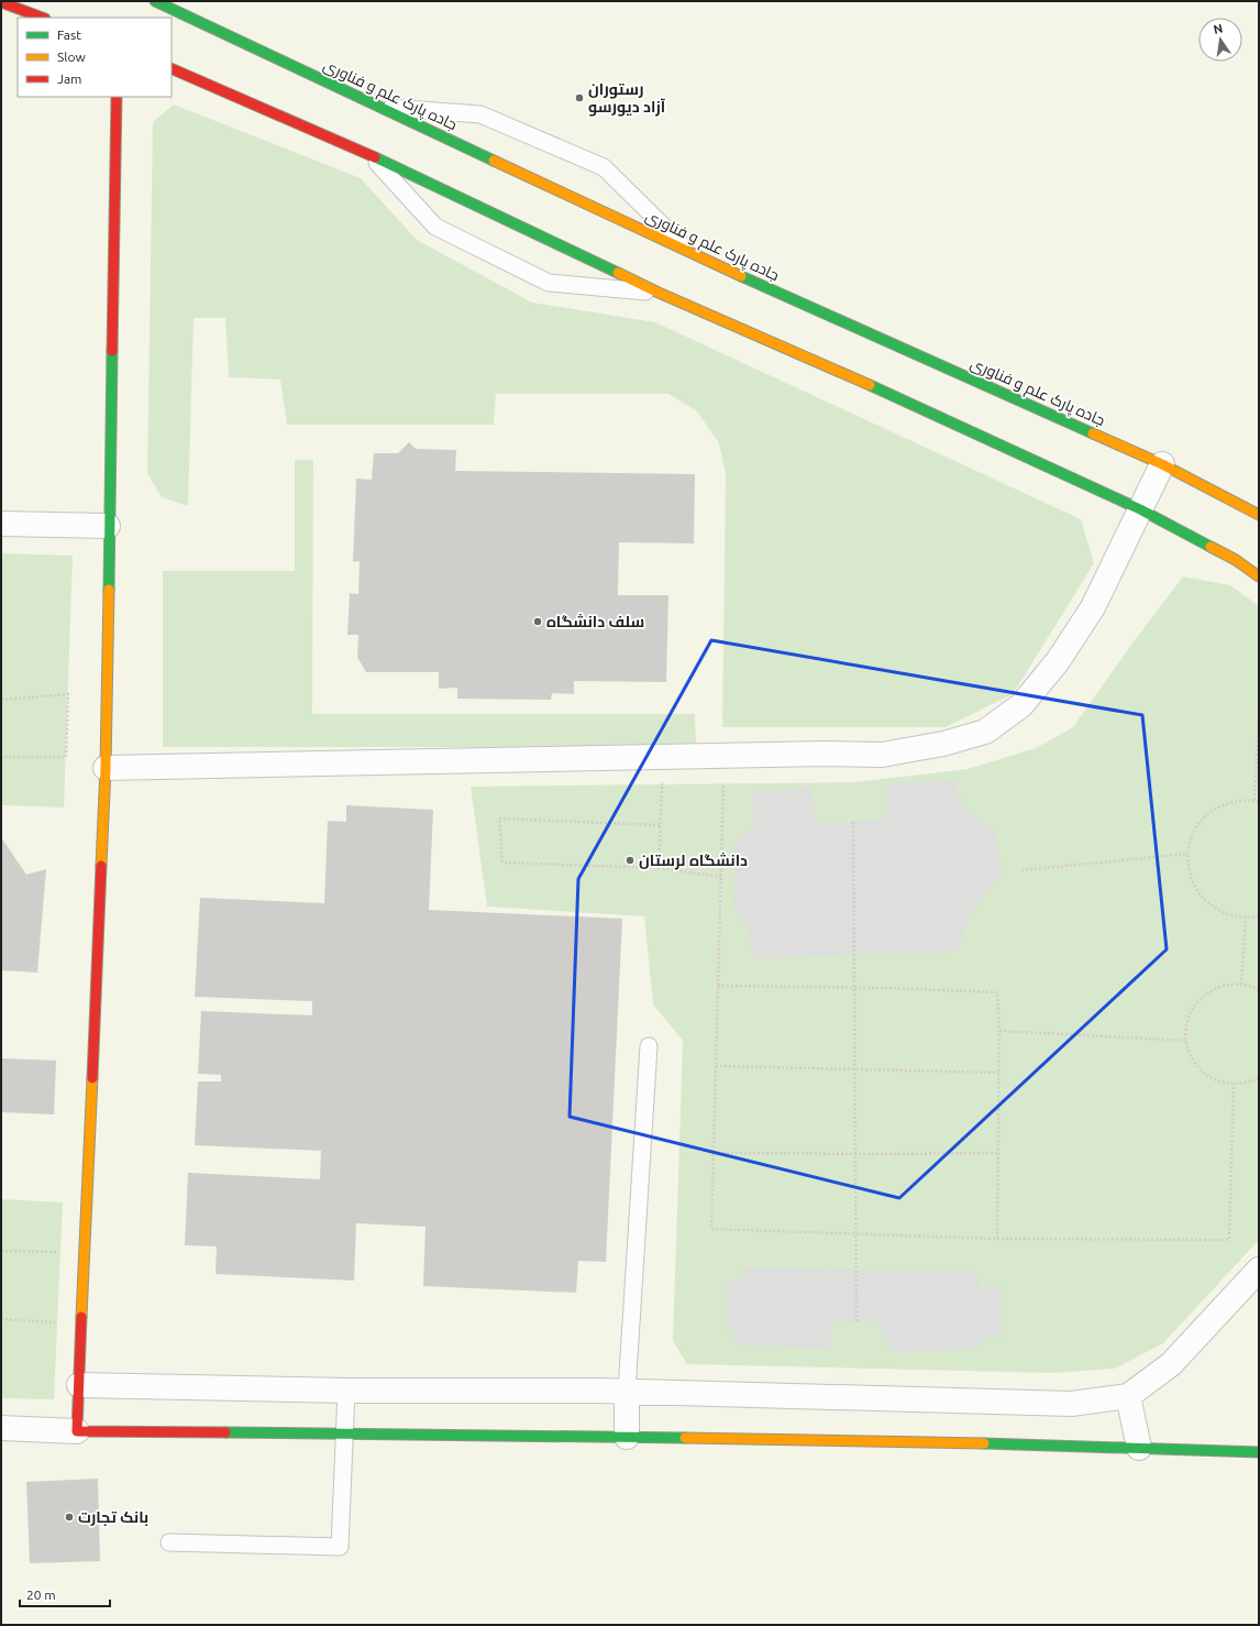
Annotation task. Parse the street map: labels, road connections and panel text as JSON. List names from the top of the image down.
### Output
{
  "streets": {
    "street": ["جاده پارک علم و فناوری"]
  },
  "places": [
    "رستوران آزاد دیورسو",
    "سلف دانشگاه",
    "دانشگاه لرستان",
    "بانک تجارت"
  ],
  "legend": ["Fast", "Slow", "Jam"],
  "scale_bar": "20 m",
  "north": "top"
}
